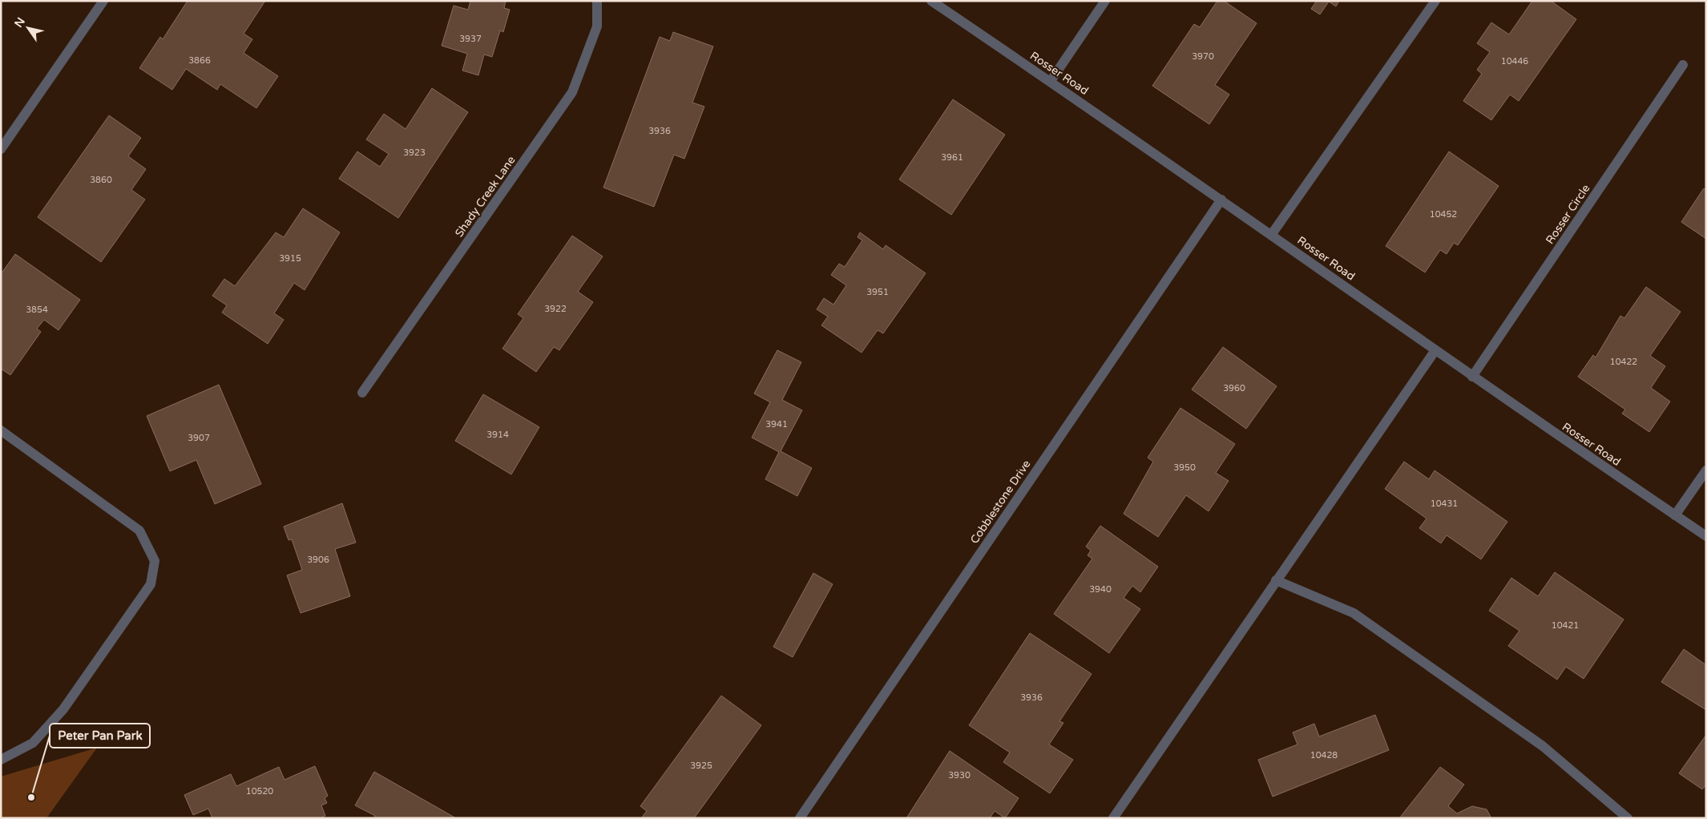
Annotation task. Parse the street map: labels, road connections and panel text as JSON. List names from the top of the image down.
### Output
{
  "streets": {
    "street": [
      "Rosser Road",
      "Shady Creek Lane",
      "Rosser Circle",
      "Cobblestone Drive"
    ]
  },
  "crossings": [
    ["Rosser Road", "Rosser Circle"],
    ["Rosser Road", "Cobblestone Drive"]
  ],
  "places": ["Peter Pan Park"],
  "house_numbers": [
    "3937",
    "3970",
    "3866",
    "10446",
    "3936",
    "3923",
    "3961",
    "3860",
    "10452",
    "3915",
    "3951",
    "3922",
    "3854",
    "10422",
    "3960",
    "3941",
    "3914",
    "3907",
    "3950",
    "10431",
    "3906",
    "3940",
    "10421",
    "3936",
    "10428",
    "3925",
    "3930",
    "10520"
  ],
  "north": "top left"
}
